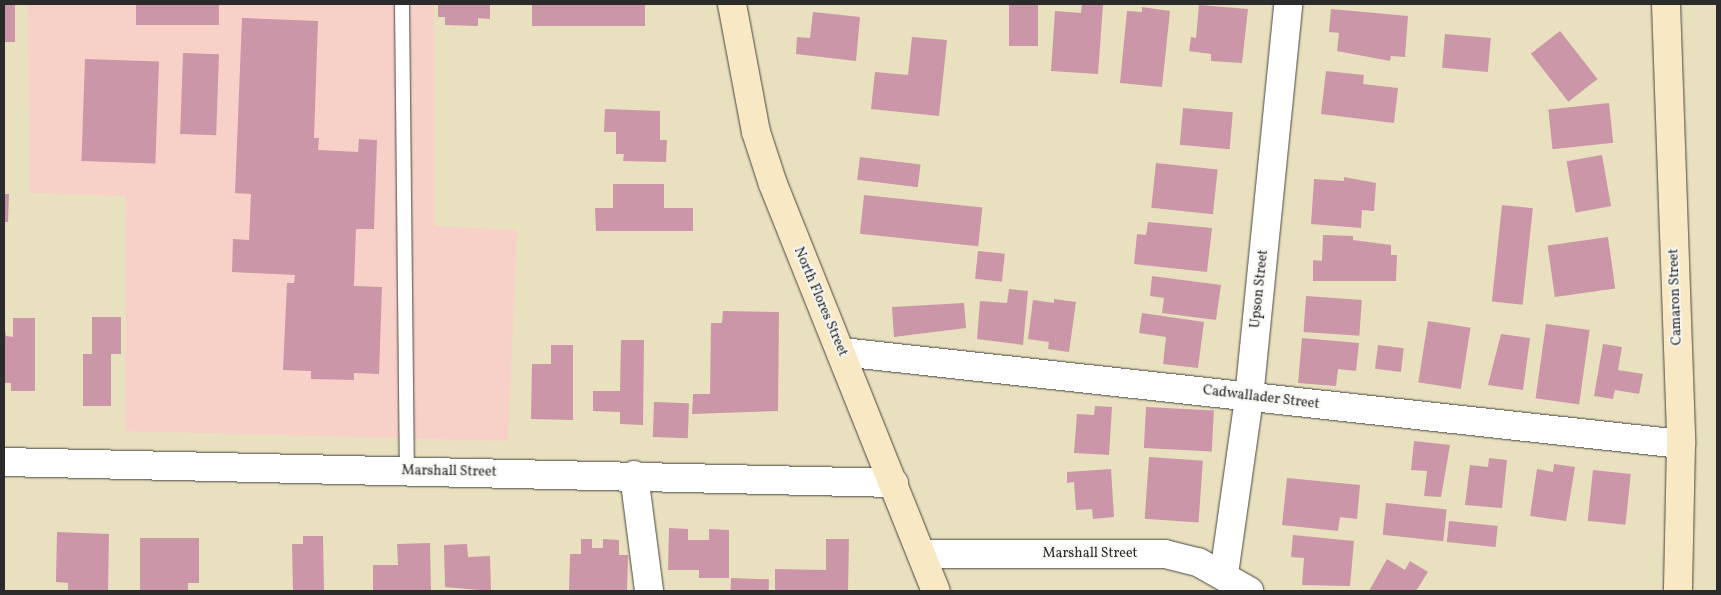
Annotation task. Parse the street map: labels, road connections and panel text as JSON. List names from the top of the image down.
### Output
{
  "streets": {
    "main road": ["Camaron Street", "North Flores Street"],
    "street": ["Upson Street", "Cadwallader Street", "Marshall Street"]
  },
  "crossings": [
    ["Upson Street", "Cadwallader Street"],
    ["Upson Street", "Marshall Street"],
    ["Camaron Street", "Cadwallader Street"],
    ["North Flores Street", "Cadwallader Street"],
    ["North Flores Street", "Marshall Street"]
  ]
}
